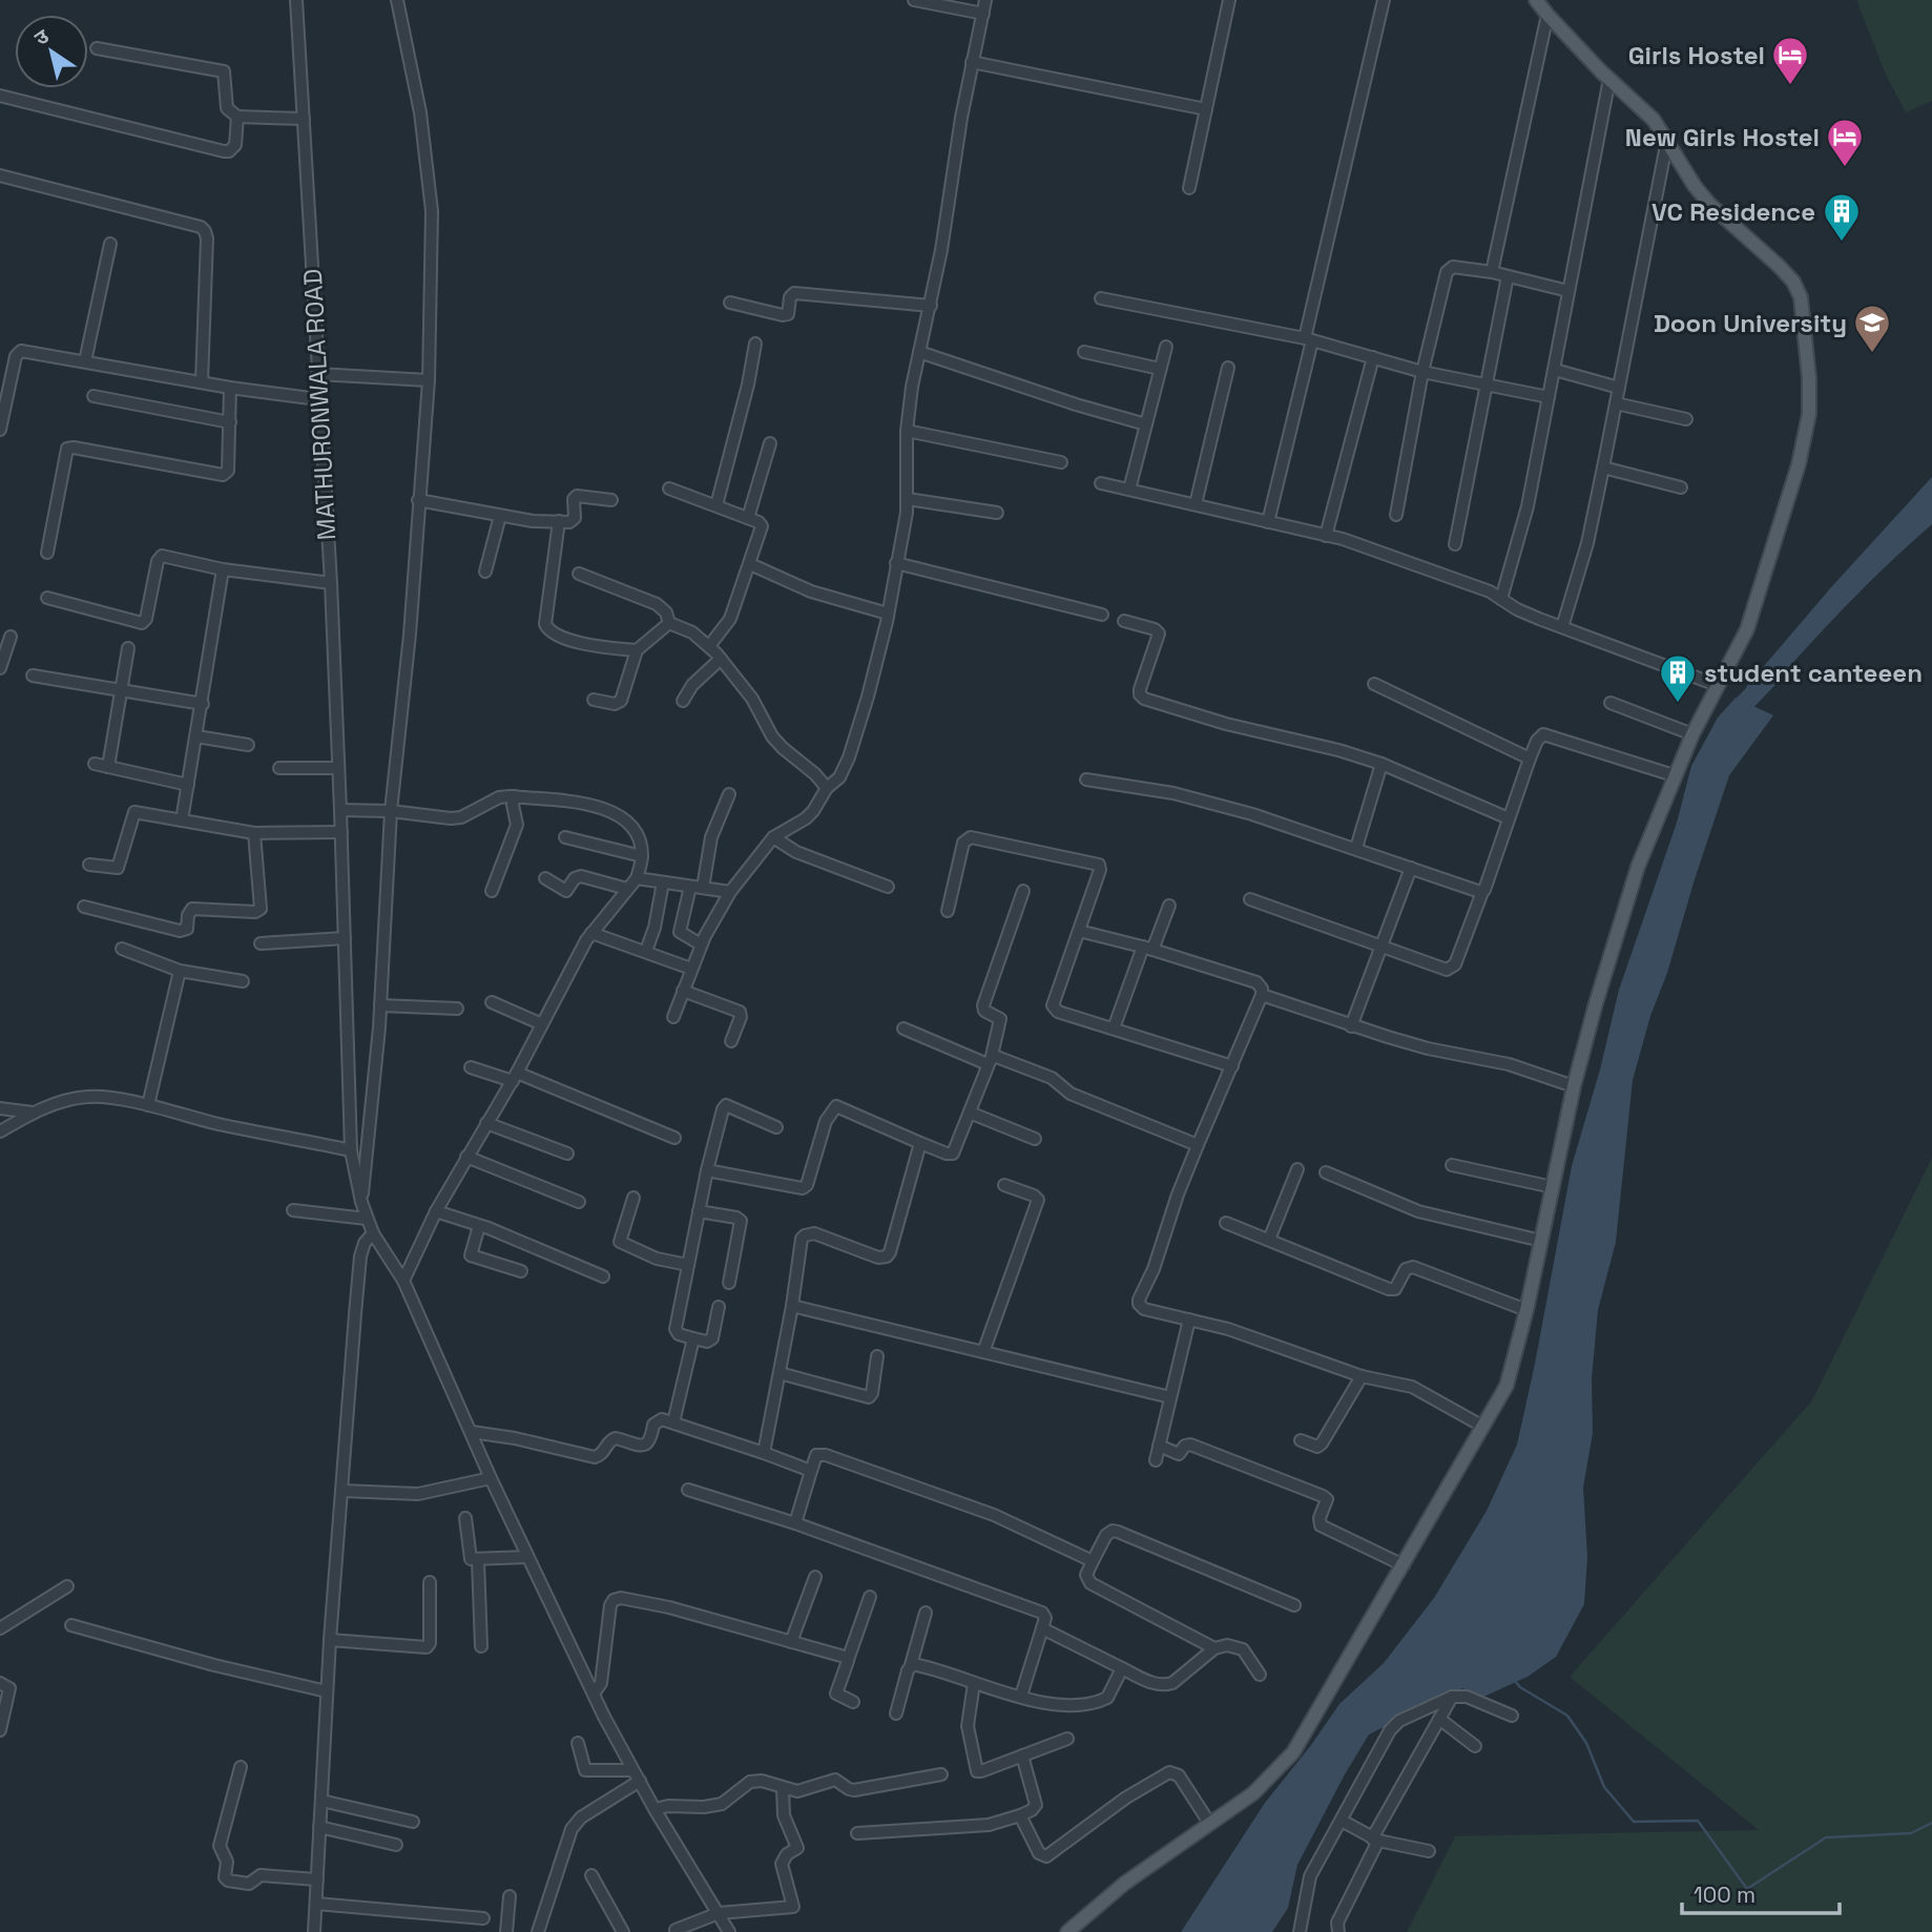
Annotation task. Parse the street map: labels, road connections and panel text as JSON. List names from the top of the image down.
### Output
{
  "streets": {
    "street": ["MATHURONWALA ROAD"]
  },
  "places": {
    "hotel": ["Girls Hostel", "New Girls Hostel"],
    "building": ["VC Residence", "student canteeen"],
    "school or university": ["Doon University"]
  },
  "scale_bar": "100 m",
  "north": "top left"
}
